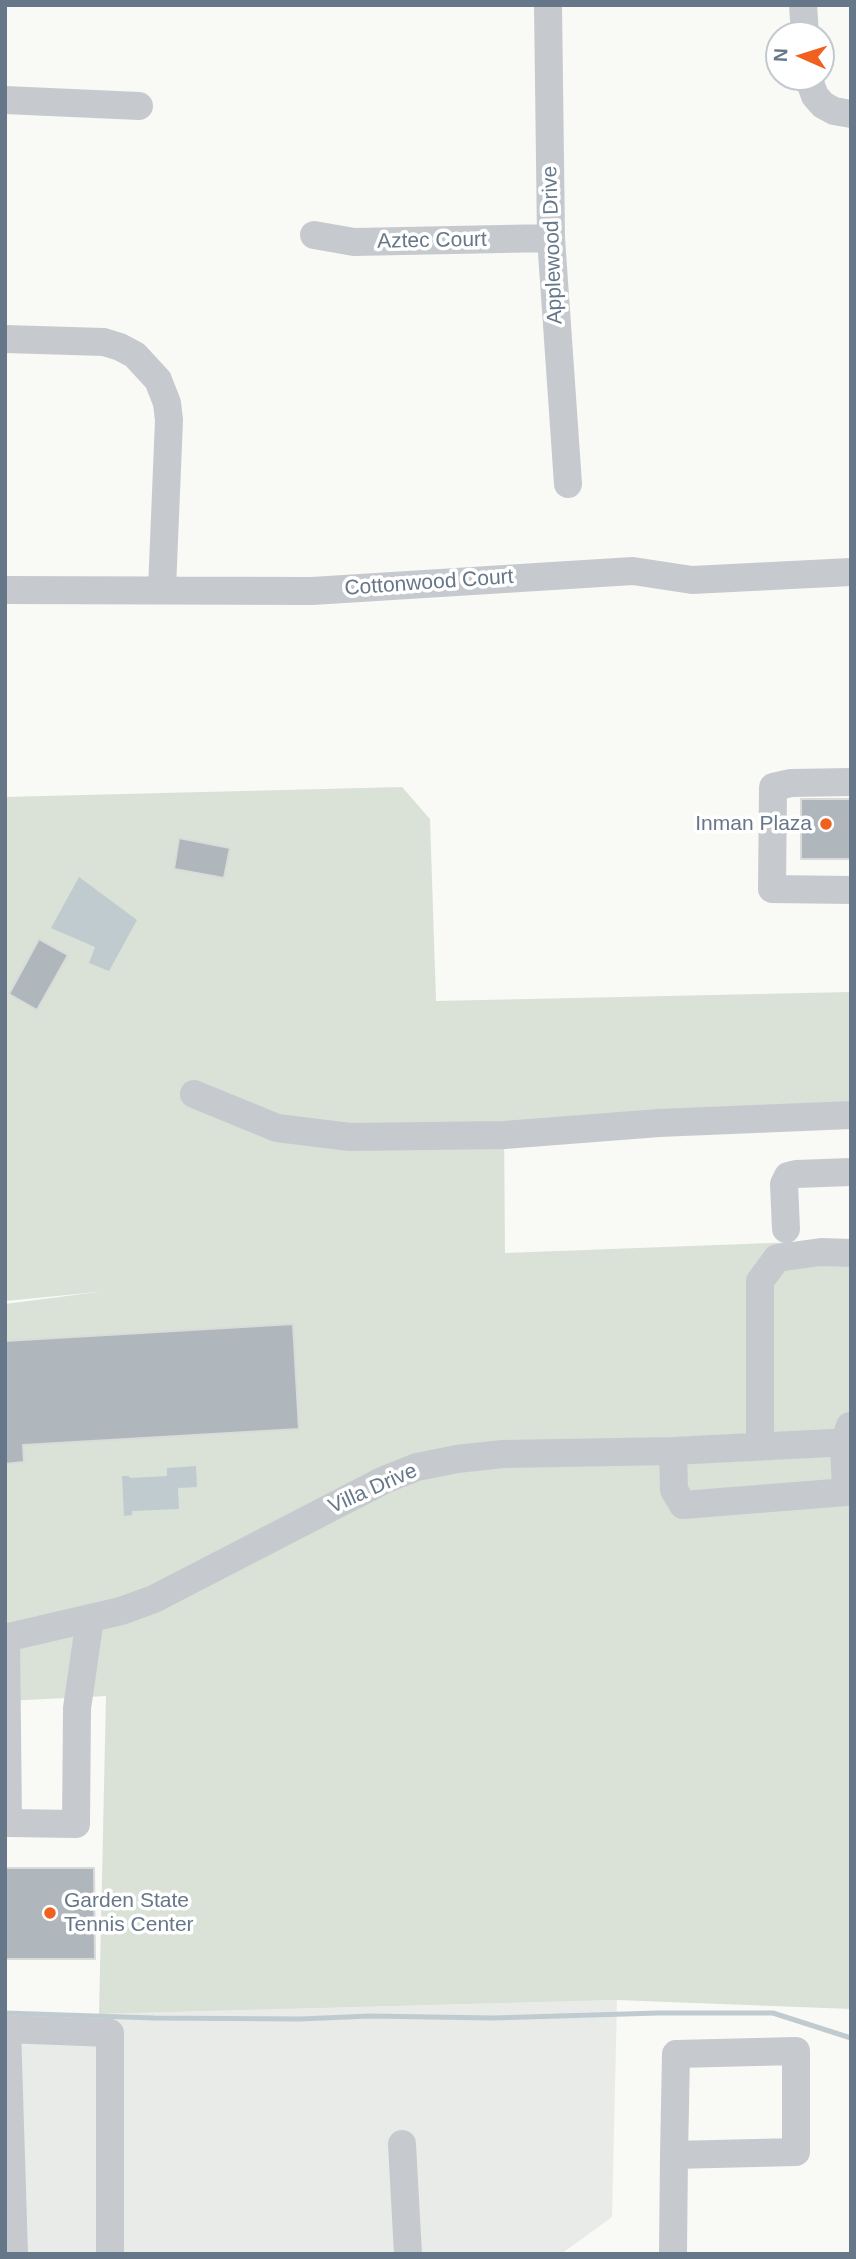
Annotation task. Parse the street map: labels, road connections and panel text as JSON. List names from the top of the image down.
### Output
{
  "streets": {
    "street": [
      "Aztec Court",
      "Applewood Drive",
      "Cottonwood Court",
      "Villa Drive"
    ]
  },
  "crossings": [
    ["Aztec Court", "Applewood Drive"]
  ],
  "places": ["Inman Plaza", "Garden State Tennis Center"],
  "north": "left"
}
